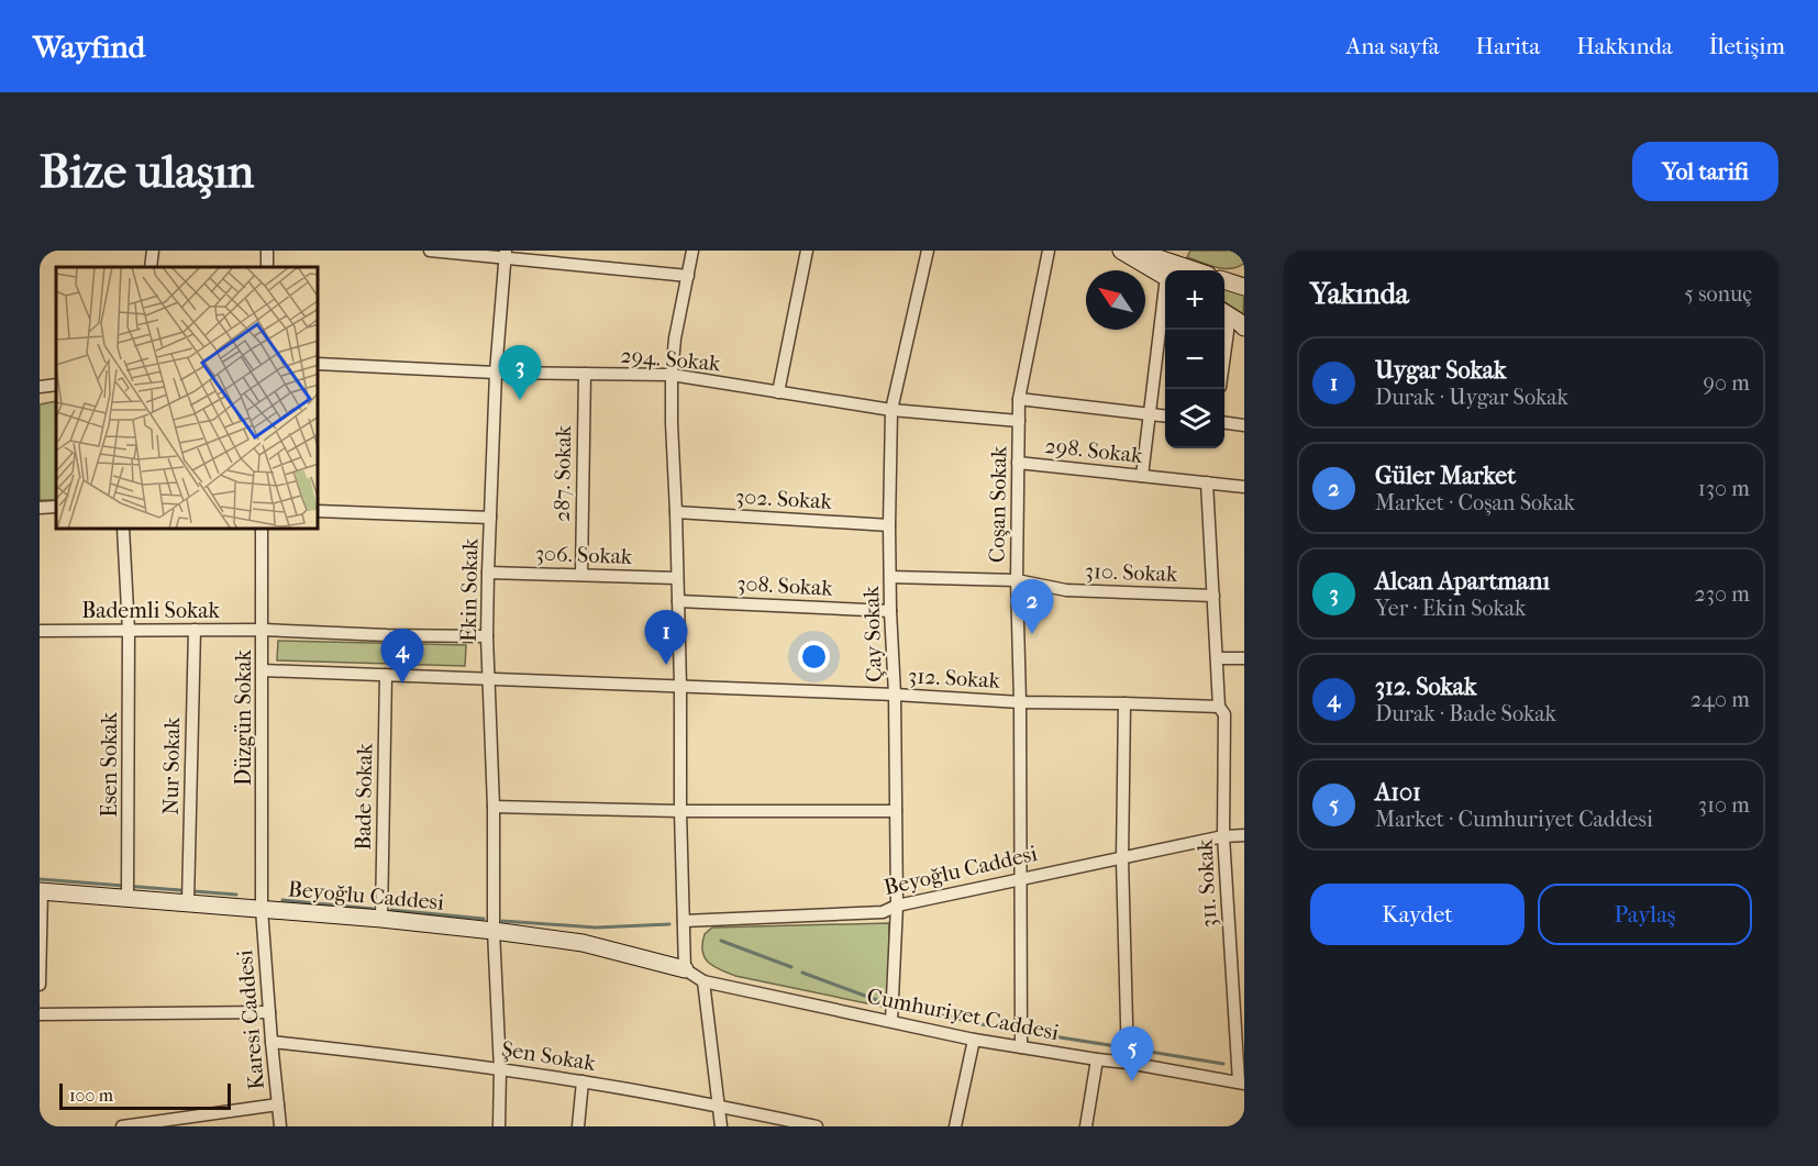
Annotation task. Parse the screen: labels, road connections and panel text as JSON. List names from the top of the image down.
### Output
{
  "streets": {
    "main road": ["Beyoğlu Caddesi"],
    "street": [
      "294. Sokak",
      "298. Sokak",
      "287. Sokak",
      "302. Sokak",
      "Coşan Sokak",
      "306. Sokak",
      "310. Sokak",
      "308. Sokak",
      "Ekin Sokak",
      "Bademli Sokak",
      "Çay Sokak",
      "312. Sokak",
      "Düzgün Sokak",
      "Esen Sokak",
      "Nur Sokak",
      "Bade Sokak",
      "311. Sokak",
      "Cumhuriyet Caddesi",
      "Karesi Caddesi",
      "Şen Sokak"
    ]
  },
  "crossings": [
    ["294. Sokak", "287. Sokak"],
    ["294. Sokak", "Coşan Sokak"],
    ["294. Sokak", "Ekin Sokak"],
    ["294. Sokak", "Çay Sokak"],
    ["298. Sokak", "Coşan Sokak"],
    ["298. Sokak", "311. Sokak"],
    ["287. Sokak", "306. Sokak"],
    ["302. Sokak", "Çay Sokak"],
    ["Coşan Sokak", "310. Sokak"],
    ["Coşan Sokak", "312. Sokak"],
    ["Coşan Sokak", "Beyoğlu Caddesi"],
    ["Coşan Sokak", "Cumhuriyet Caddesi"],
    ["306. Sokak", "Ekin Sokak"],
    ["310. Sokak", "Çay Sokak"],
    ["310. Sokak", "311. Sokak"],
    ["308. Sokak", "Çay Sokak"],
    ["Ekin Sokak", "Bademli Sokak"],
    ["Ekin Sokak", "312. Sokak"],
    ["Ekin Sokak", "Beyoğlu Caddesi"],
    ["Ekin Sokak", "Şen Sokak"],
    ["Bademli Sokak", "Düzgün Sokak"],
    ["Bademli Sokak", "Esen Sokak"],
    ["Bademli Sokak", "Nur Sokak"],
    ["Çay Sokak", "312. Sokak"],
    ["Çay Sokak", "Beyoğlu Caddesi"],
    ["Çay Sokak", "Cumhuriyet Caddesi"],
    ["312. Sokak", "Düzgün Sokak"],
    ["312. Sokak", "Bade Sokak"],
    ["312. Sokak", "311. Sokak"],
    ["Düzgün Sokak", "Beyoğlu Caddesi"],
    ["Düzgün Sokak", "Karesi Caddesi"],
    ["Esen Sokak", "Beyoğlu Caddesi"],
    ["Nur Sokak", "Beyoğlu Caddesi"],
    ["Bade Sokak", "Beyoğlu Caddesi"],
    ["Beyoğlu Caddesi", "311. Sokak"],
    ["Beyoğlu Caddesi", "Cumhuriyet Caddesi"],
    ["Beyoğlu Caddesi", "Karesi Caddesi"],
    ["311. Sokak", "Cumhuriyet Caddesi"],
    ["Karesi Caddesi", "Şen Sokak"]
  ],
  "scale_bar": "100 m",
  "north": "top left",
  "page": {
    "header": "Wayfind",
    "nav": [
      "Ana sayfa",
      "Harita",
      "Hakkında",
      "İletişim"
    ],
    "buttons": [
      "Yol tarifi",
      ["Kaydet", "Paylaş"]
    ],
    "title": "Bize ulaşın",
    "heading": ["Yakında", "5 sonuç"],
    "map_buttons": ["+", "−"],
    "list": [
      {
        "mark": "1",
        "name": "Uygar Sokak",
        "note": "Durak · Uygar Sokak",
        "value": "90 m"
      },
      {
        "mark": "2",
        "name": "Güler Market",
        "note": "Market · Coşan Sokak",
        "value": "130 m"
      },
      {
        "mark": "3",
        "name": "Alcan Apartmanı",
        "note": "Yer · Ekin Sokak",
        "value": "230 m"
      },
      {
        "mark": "4",
        "name": "312. Sokak",
        "note": "Durak · Bade Sokak",
        "value": "240 m"
      },
      {
        "mark": "5",
        "name": "A101",
        "note": "Market · Cumhuriyet Caddesi",
        "value": "310 m"
      }
    ],
    "pins": [
      "3",
      "2",
      "1",
      "4",
      "5"
    ],
    "scale": "100 m"
  }
}
